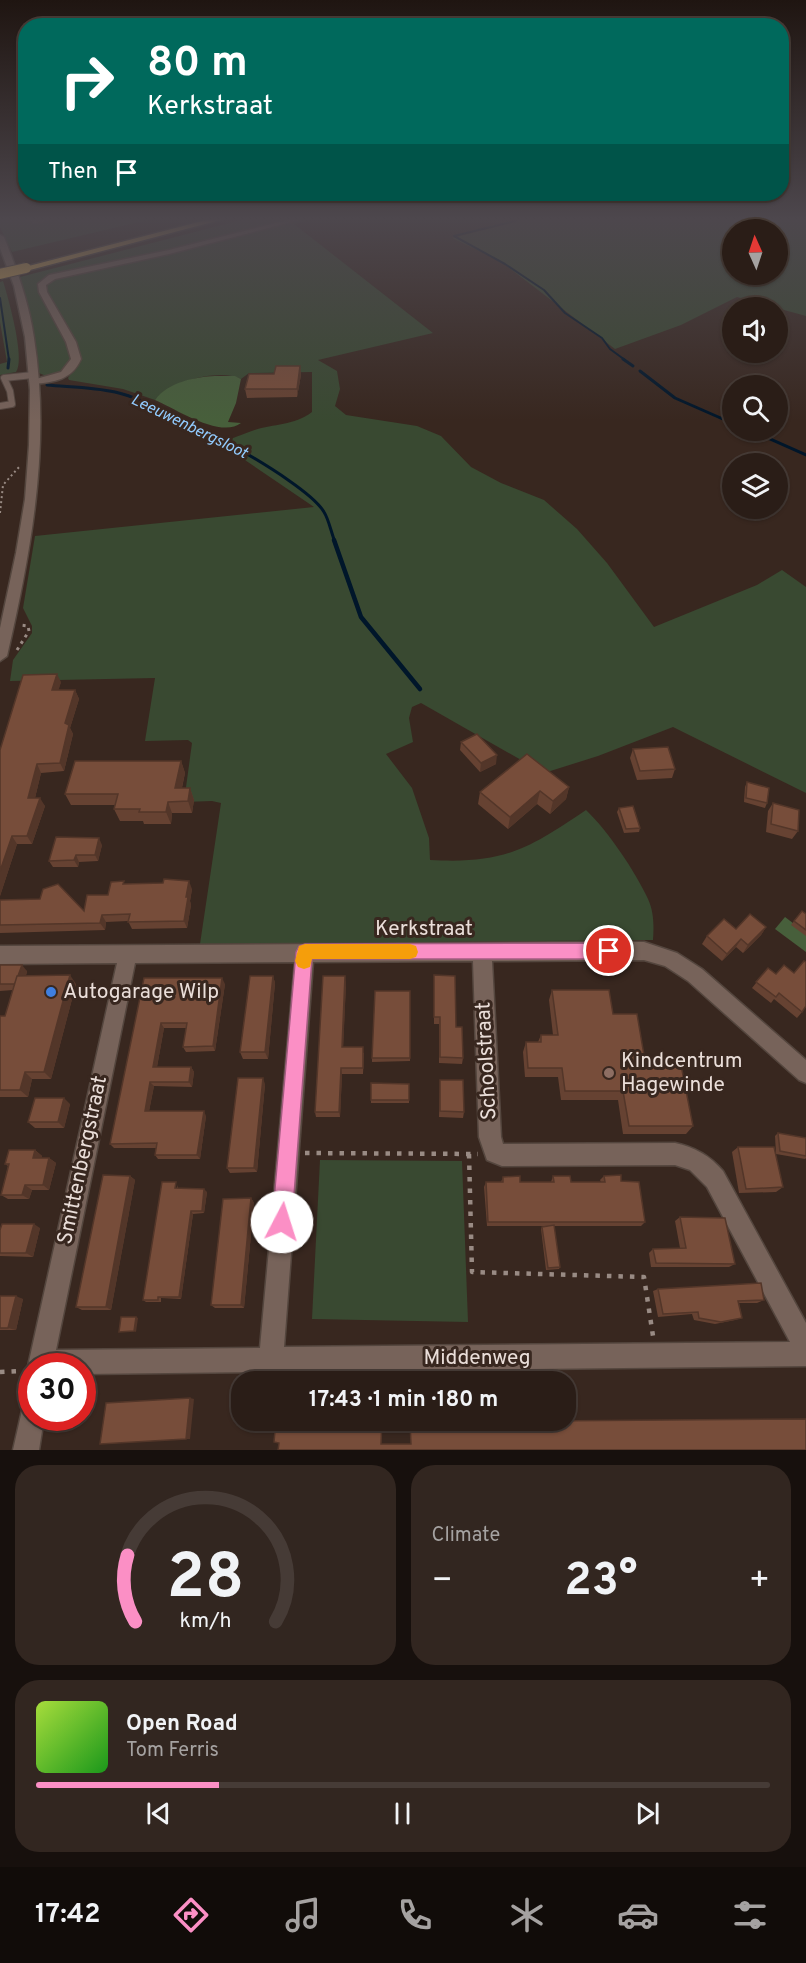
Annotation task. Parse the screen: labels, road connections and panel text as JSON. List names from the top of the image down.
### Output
{
  "streets": {
    "street": [
      "Kerkstraat",
      "Schoolstraat",
      "Smittenbergstraat",
      "Middenweg"
    ]
  },
  "crossings": [
    ["Kerkstraat", "Schoolstraat"],
    ["Kerkstraat", "Smittenbergstraat"]
  ],
  "water": ["Leeuwenbergsloot"],
  "places": ["Autogarage Wilp", "Kindcentrum Hagewinde"],
  "north": "top",
  "page": {
    "turn": ["80 m", "Kerkstraat"],
    "then": "Then",
    "limit": "30",
    "trip": "17:43 · 1 min · 180 m",
    "tile": "Climate",
    "heat": ["−", "23°", "+"],
    "song": ["Open Road", "Tom Ferris"],
    "tabs": "17:42",
    "gauge": ["28", "km/h"]
  }
}
